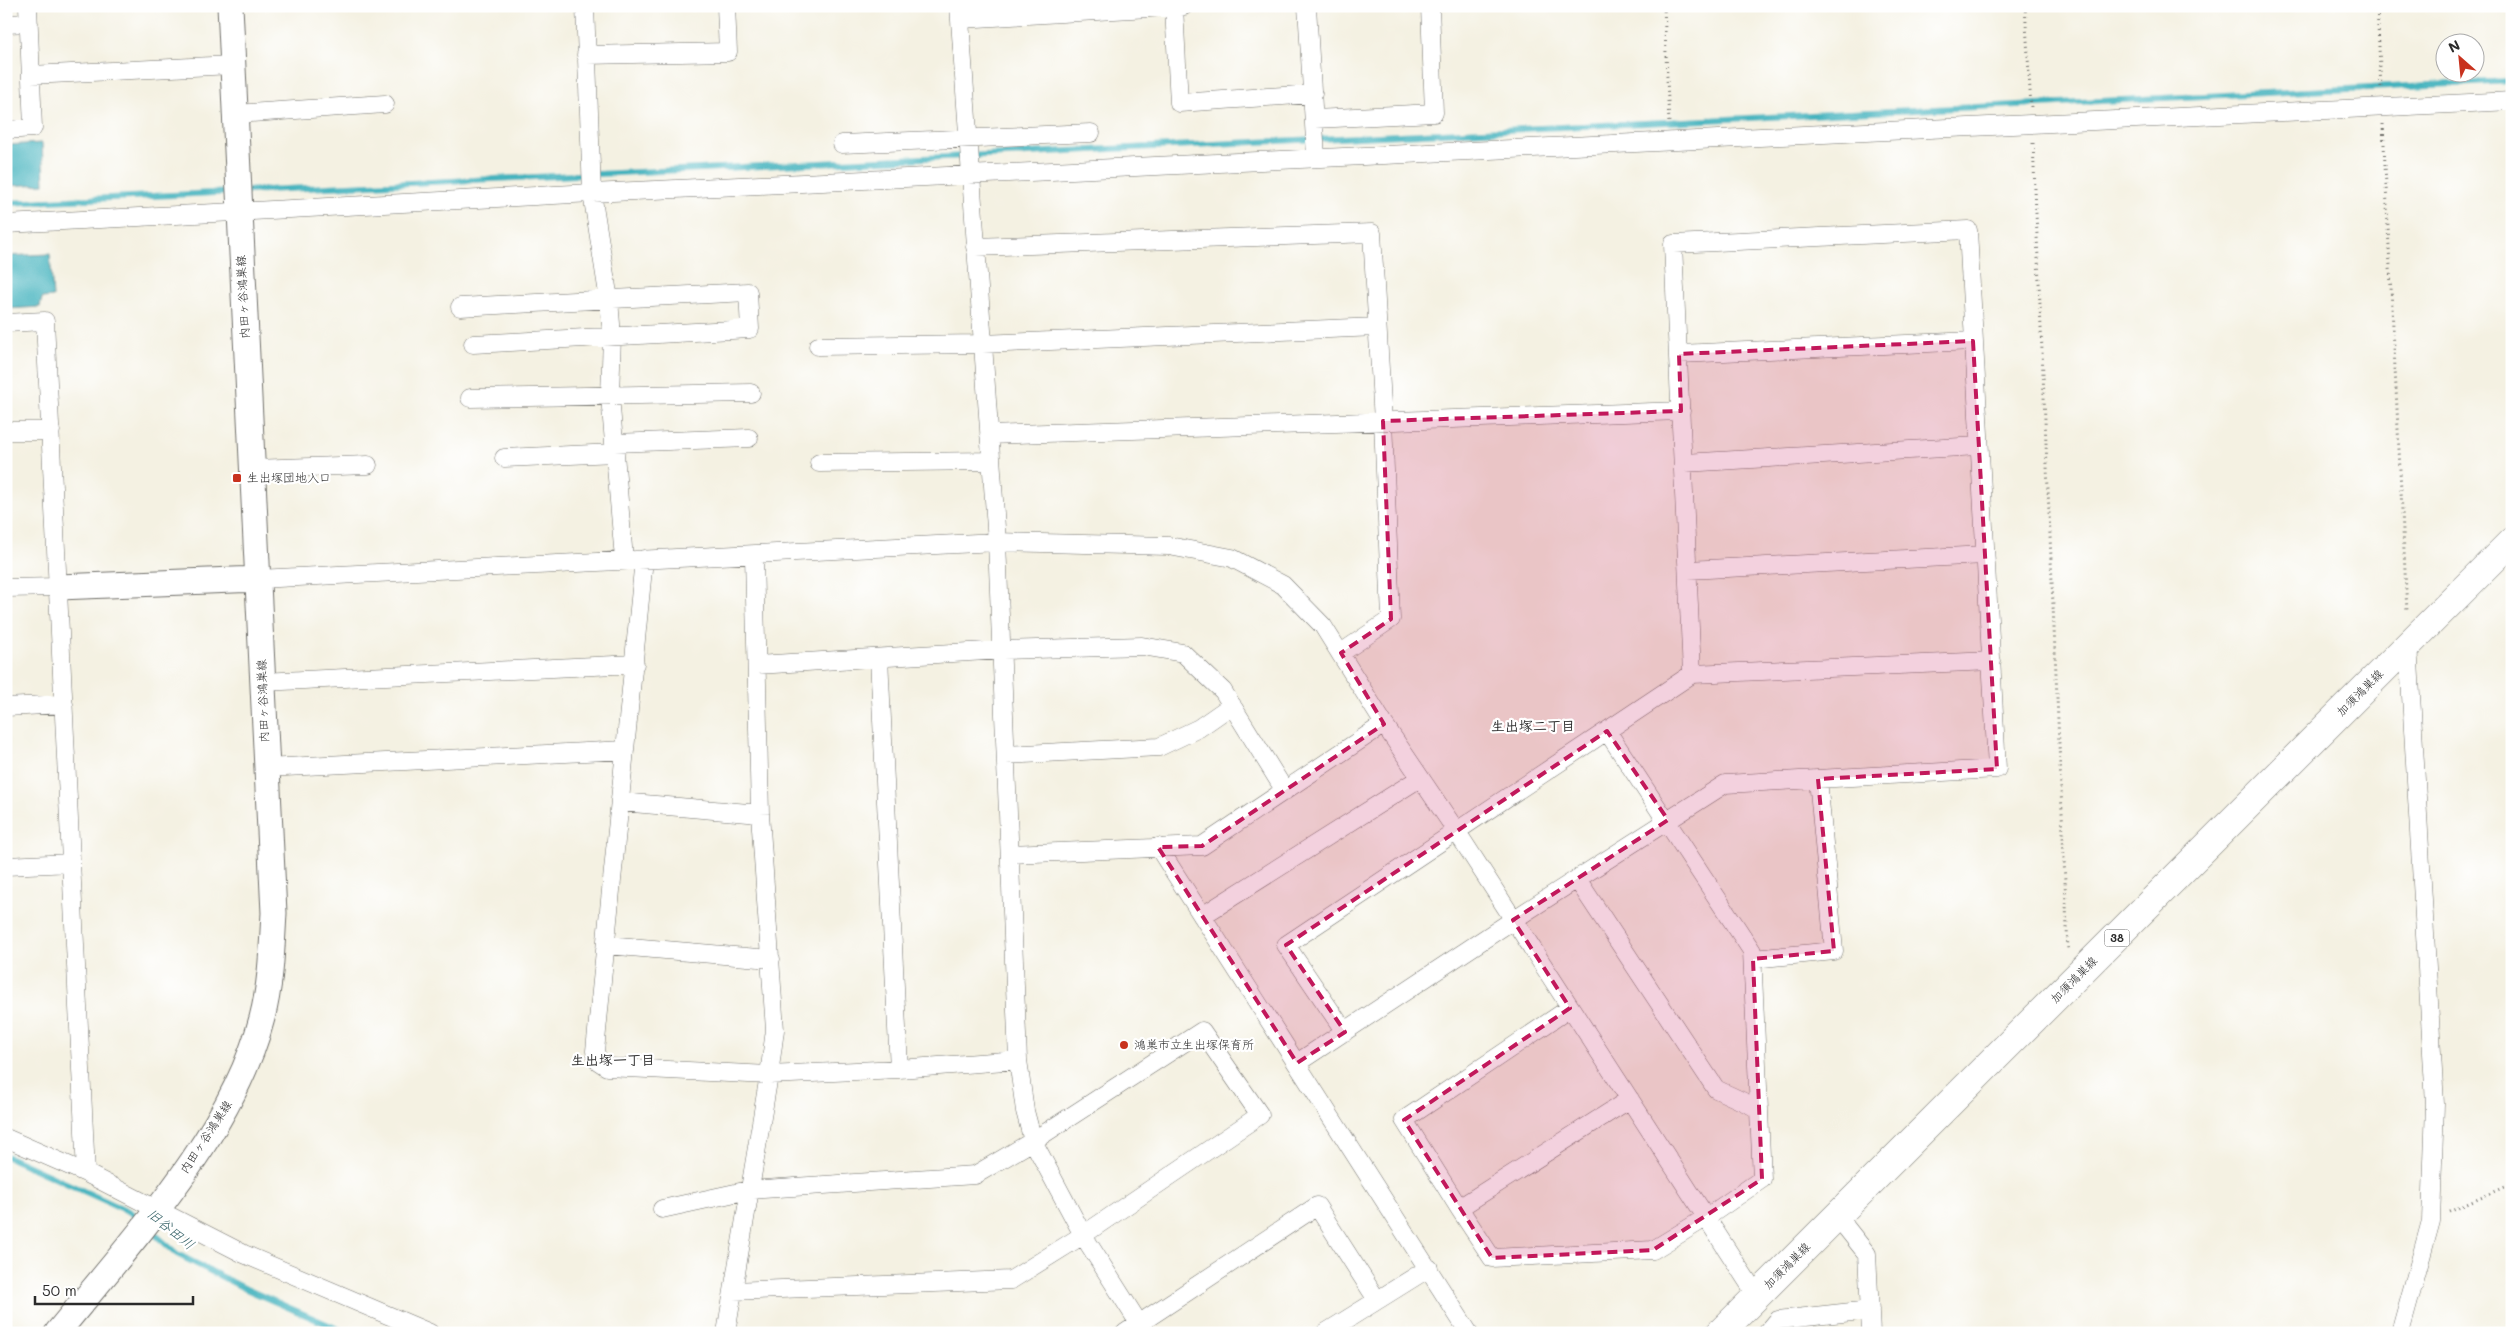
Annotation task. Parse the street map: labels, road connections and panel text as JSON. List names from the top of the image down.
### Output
{
  "streets": {
    "main road": ["内田ヶ谷鴻巣線", "加須鴻巣線", "38"]
  },
  "districts": ["生出塚二丁目", "生出塚一丁目"],
  "water": ["旧谷田川"],
  "places": {
    "transit": ["生出塚団地入口"],
    "other": ["鴻巣市立生出塚保育所"]
  },
  "scale_bar": "50 m",
  "north": "top left"
}
